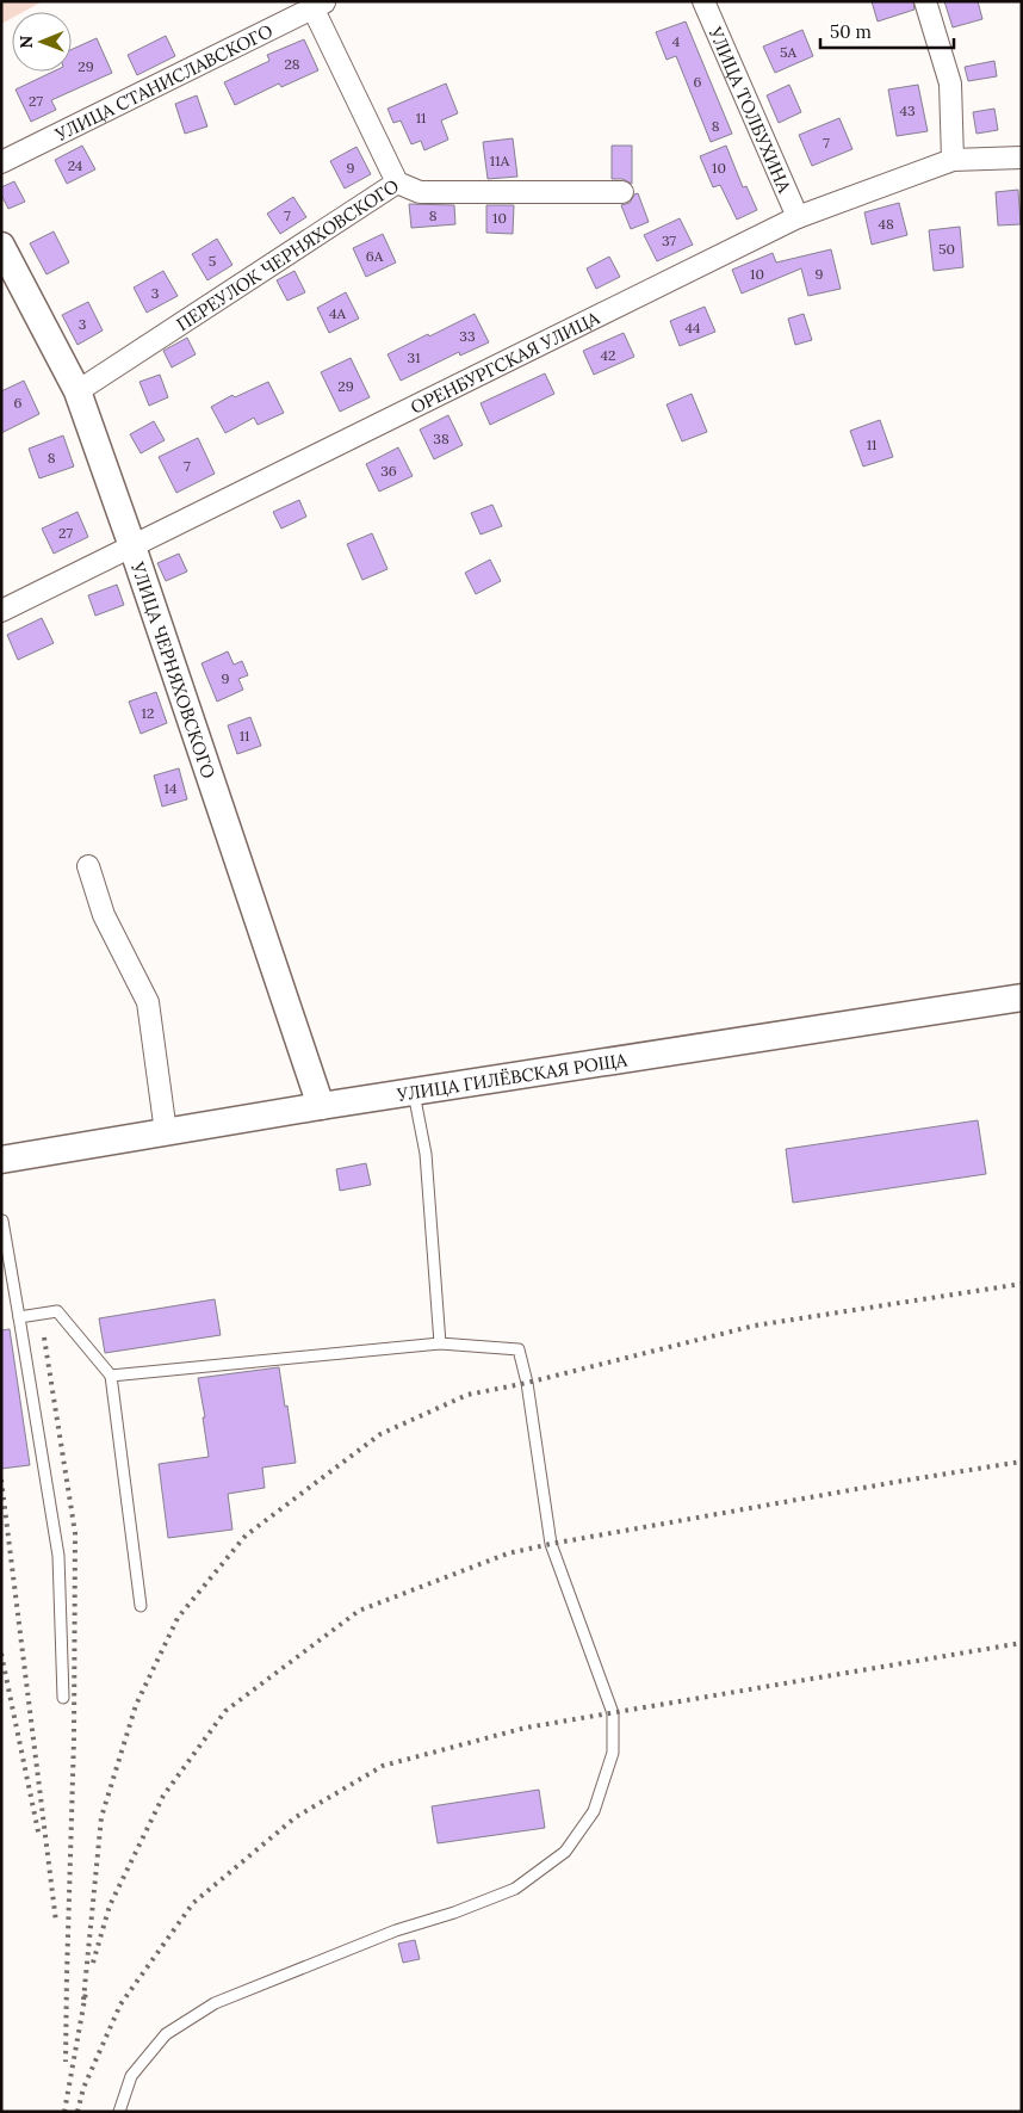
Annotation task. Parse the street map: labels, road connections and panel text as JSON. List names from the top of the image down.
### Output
{
  "streets": {
    "street": [
      "УЛИЦА СТАНИСЛАВСКОГО",
      "УЛИЦА ТОЛБУХИНА",
      "ПЕРЕУЛОК ЧЕРНЯХОВСКОГО",
      "ОРЕНБУРГСКАЯ УЛИЦА",
      "УЛИЦА ЧЕРНЯХОВСКОГО",
      "УЛИЦА ГИЛЁВСКАЯ РОЩА"
    ]
  },
  "crossings": [
    ["УЛИЦА СТАНИСЛАВСКОГО", "ПЕРЕУЛОК ЧЕРНЯХОВСКОГО"],
    ["УЛИЦА ТОЛБУХИНА", "ОРЕНБУРГСКАЯ УЛИЦА"],
    ["ПЕРЕУЛОК ЧЕРНЯХОВСКОГО", "УЛИЦА ЧЕРНЯХОВСКОГО"],
    ["ОРЕНБУРГСКАЯ УЛИЦА", "УЛИЦА ЧЕРНЯХОВСКОГО"],
    ["УЛИЦА ЧЕРНЯХОВСКОГО", "УЛИЦА ГИЛЁВСКАЯ РОЩА"]
  ],
  "house_numbers": [
    "4",
    "5А",
    "28",
    "29",
    "6",
    "27",
    "43",
    "11",
    "8",
    "7",
    "11А",
    "24",
    "9",
    "10",
    "7",
    "8",
    "10",
    "48",
    "37",
    "50",
    "6А",
    "5",
    "10",
    "9",
    "3",
    "4А",
    "3",
    "44",
    "33",
    "42",
    "31",
    "29",
    "6",
    "38",
    "11",
    "8",
    "7",
    "36",
    "27",
    "9",
    "12",
    "11",
    "14"
  ],
  "scale_bar": "50 m",
  "north": "left"
}
